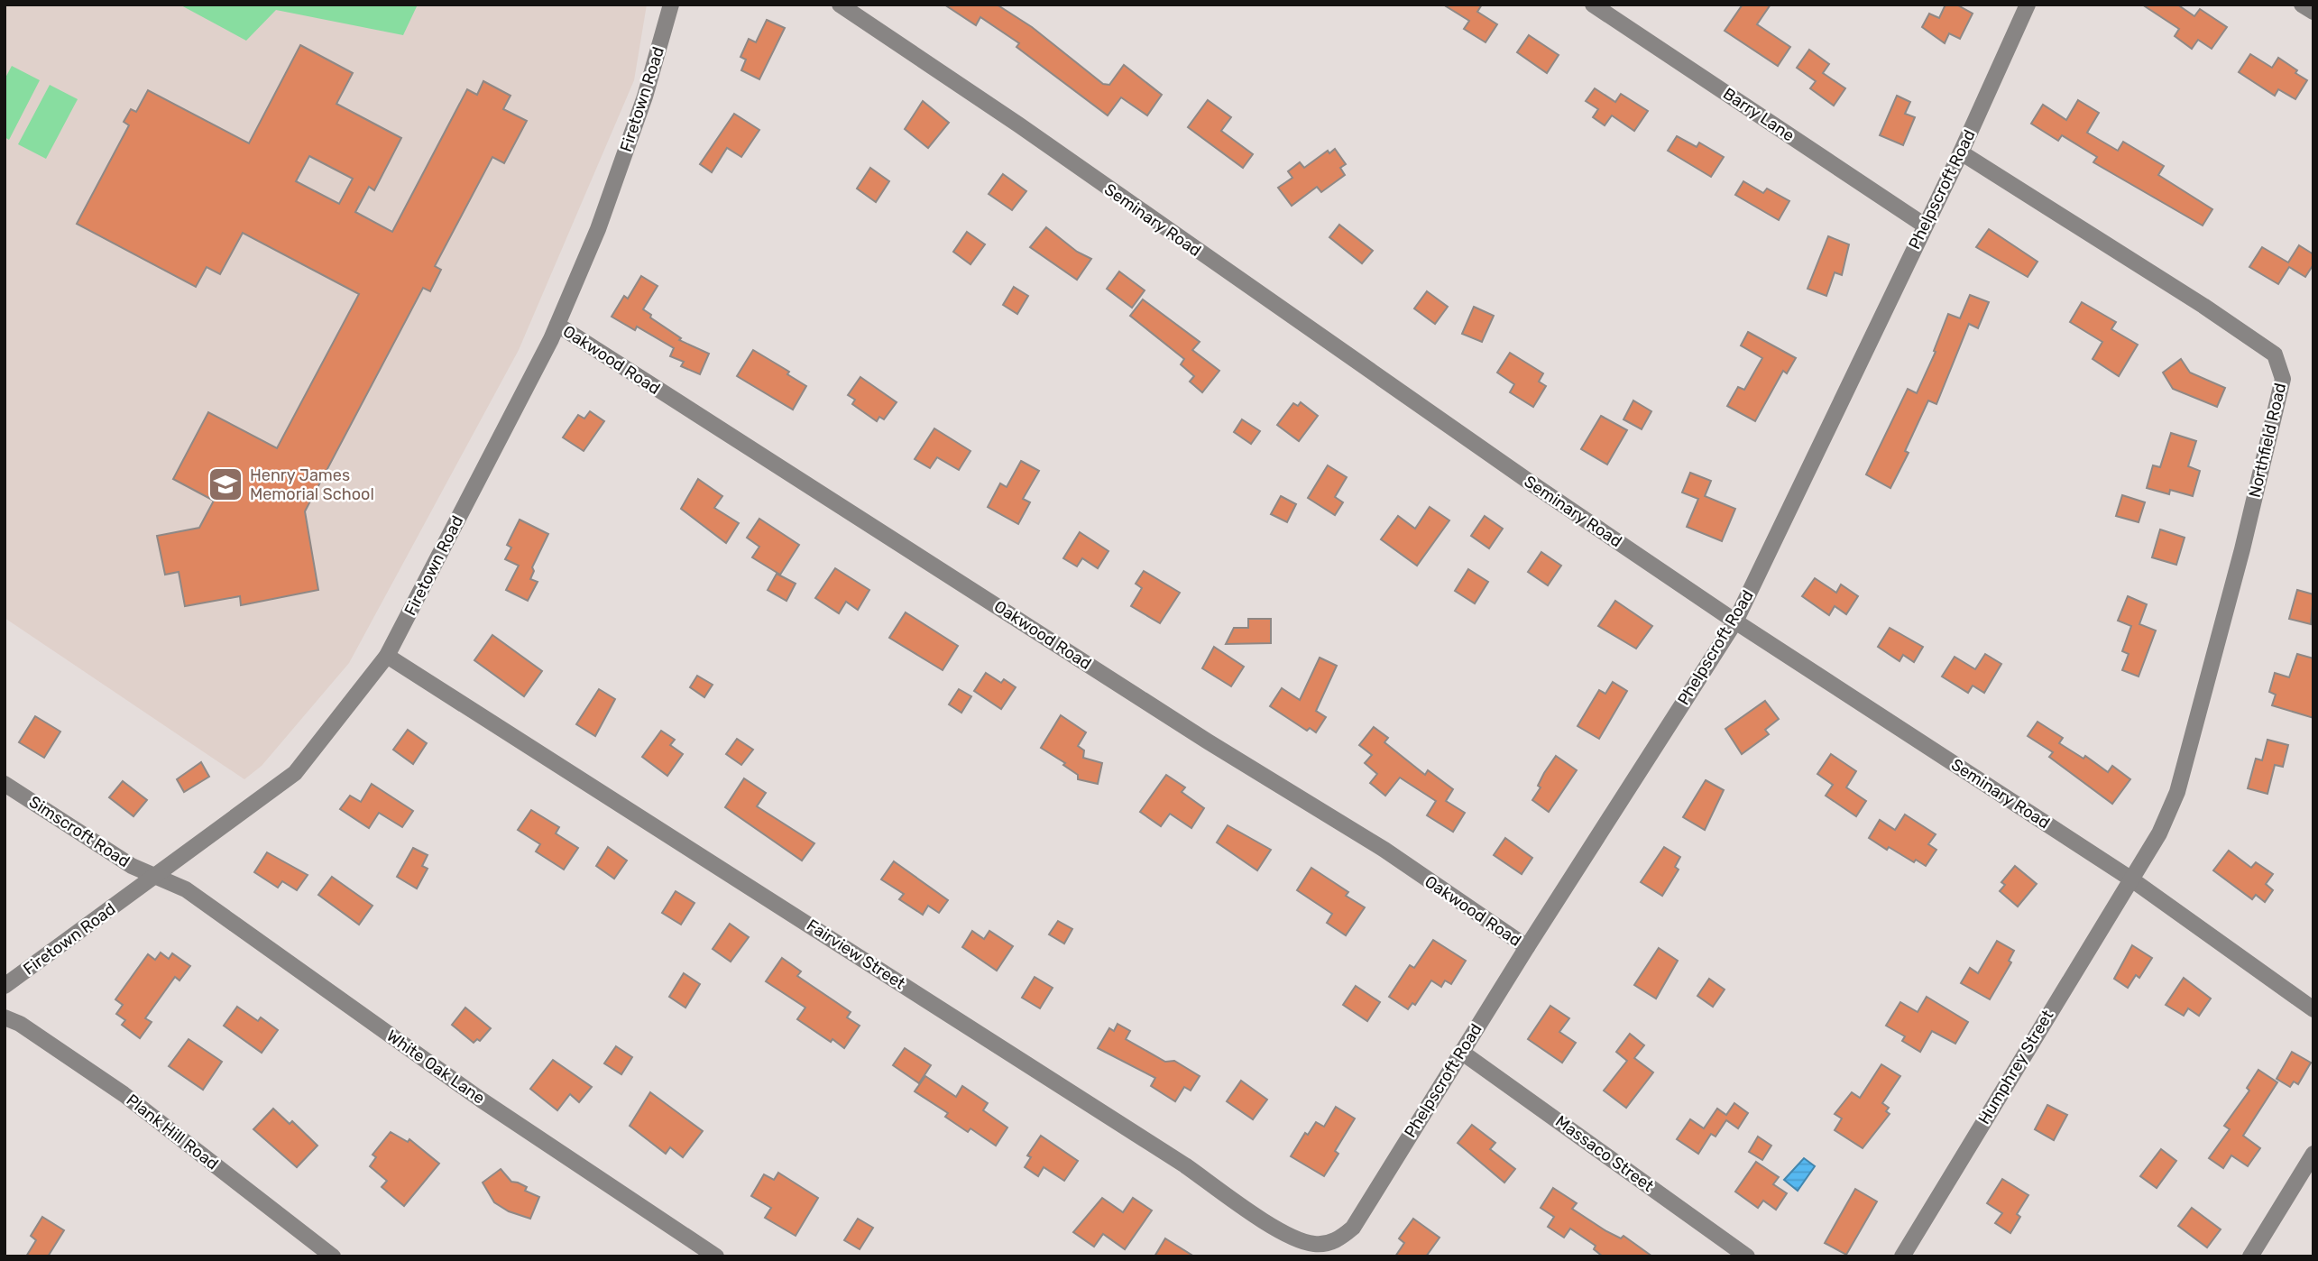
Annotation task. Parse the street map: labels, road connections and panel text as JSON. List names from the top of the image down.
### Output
{
  "streets": {
    "street": [
      "Firetown Road",
      "Barry Lane",
      "Phelpscroft Road",
      "Seminary Road",
      "Oakwood Road",
      "Northfield Road",
      "Simscroft Road",
      "Fairview Street",
      "White Oak Lane",
      "Humphrey Street",
      "Plank Hill Road",
      "Massaco Street"
    ]
  },
  "crossings": [
    ["Firetown Road", "Oakwood Road"],
    ["Firetown Road", "Simscroft Road"],
    ["Firetown Road", "Fairview Street"],
    ["Firetown Road", "White Oak Lane"],
    ["Barry Lane", "Phelpscroft Road"],
    ["Phelpscroft Road", "Seminary Road"],
    ["Phelpscroft Road", "Oakwood Road"],
    ["Phelpscroft Road", "Northfield Road"],
    ["Phelpscroft Road", "Fairview Street"],
    ["Phelpscroft Road", "Massaco Street"],
    ["Seminary Road", "Northfield Road"],
    ["Seminary Road", "Humphrey Street"],
    ["Northfield Road", "Humphrey Street"],
    ["Simscroft Road", "White Oak Lane"]
  ],
  "places": {
    "school or university": ["Henry James Memorial School"]
  }
}
